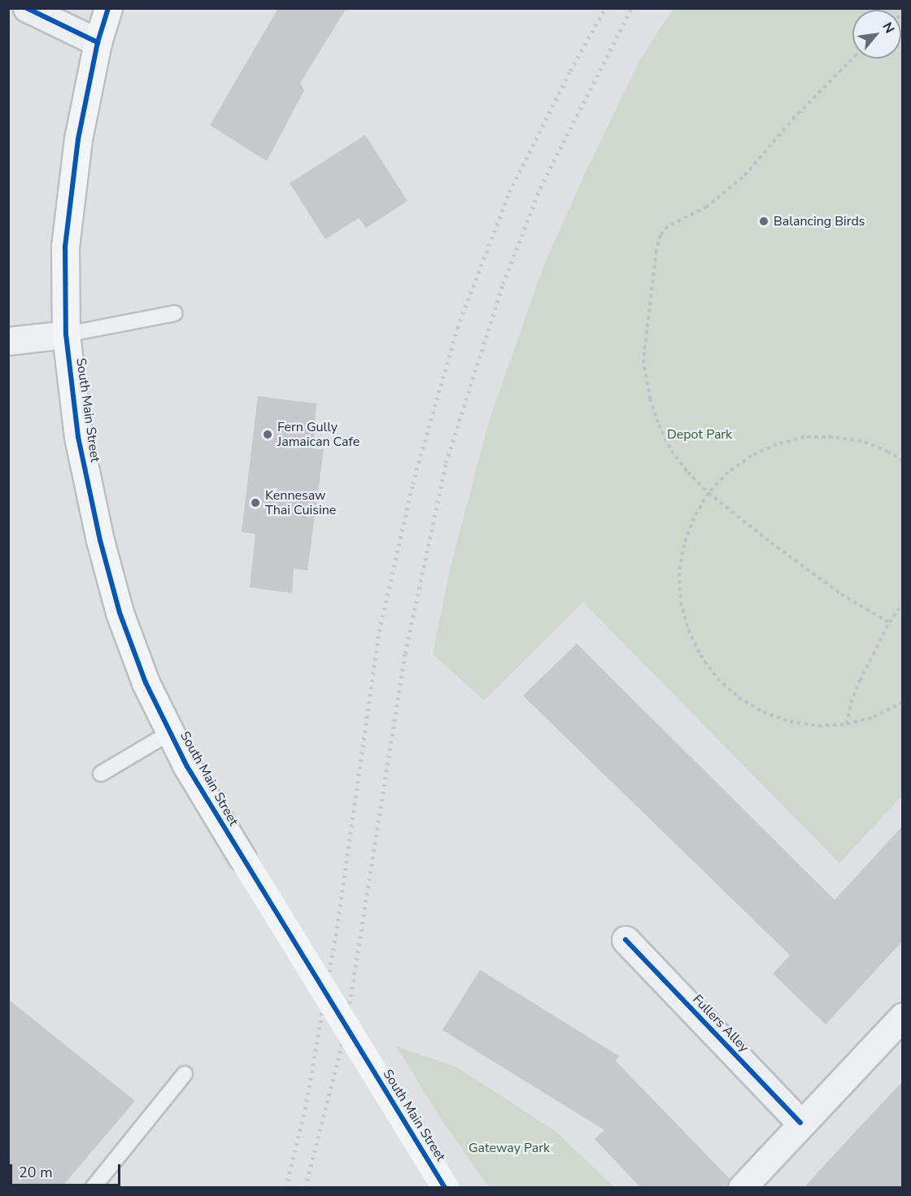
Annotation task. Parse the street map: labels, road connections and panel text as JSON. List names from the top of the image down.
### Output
{
  "streets": {
    "main road": ["South Main Street"],
    "street": ["Fullers Alley"]
  },
  "parks": ["Depot Park", "Gateway Park"],
  "places": ["Balancing Birds", "Fern Gully Jamaican Cafe", "Kennesaw Thai Cuisine"],
  "scale_bar": "20 m",
  "north": "top right"
}
